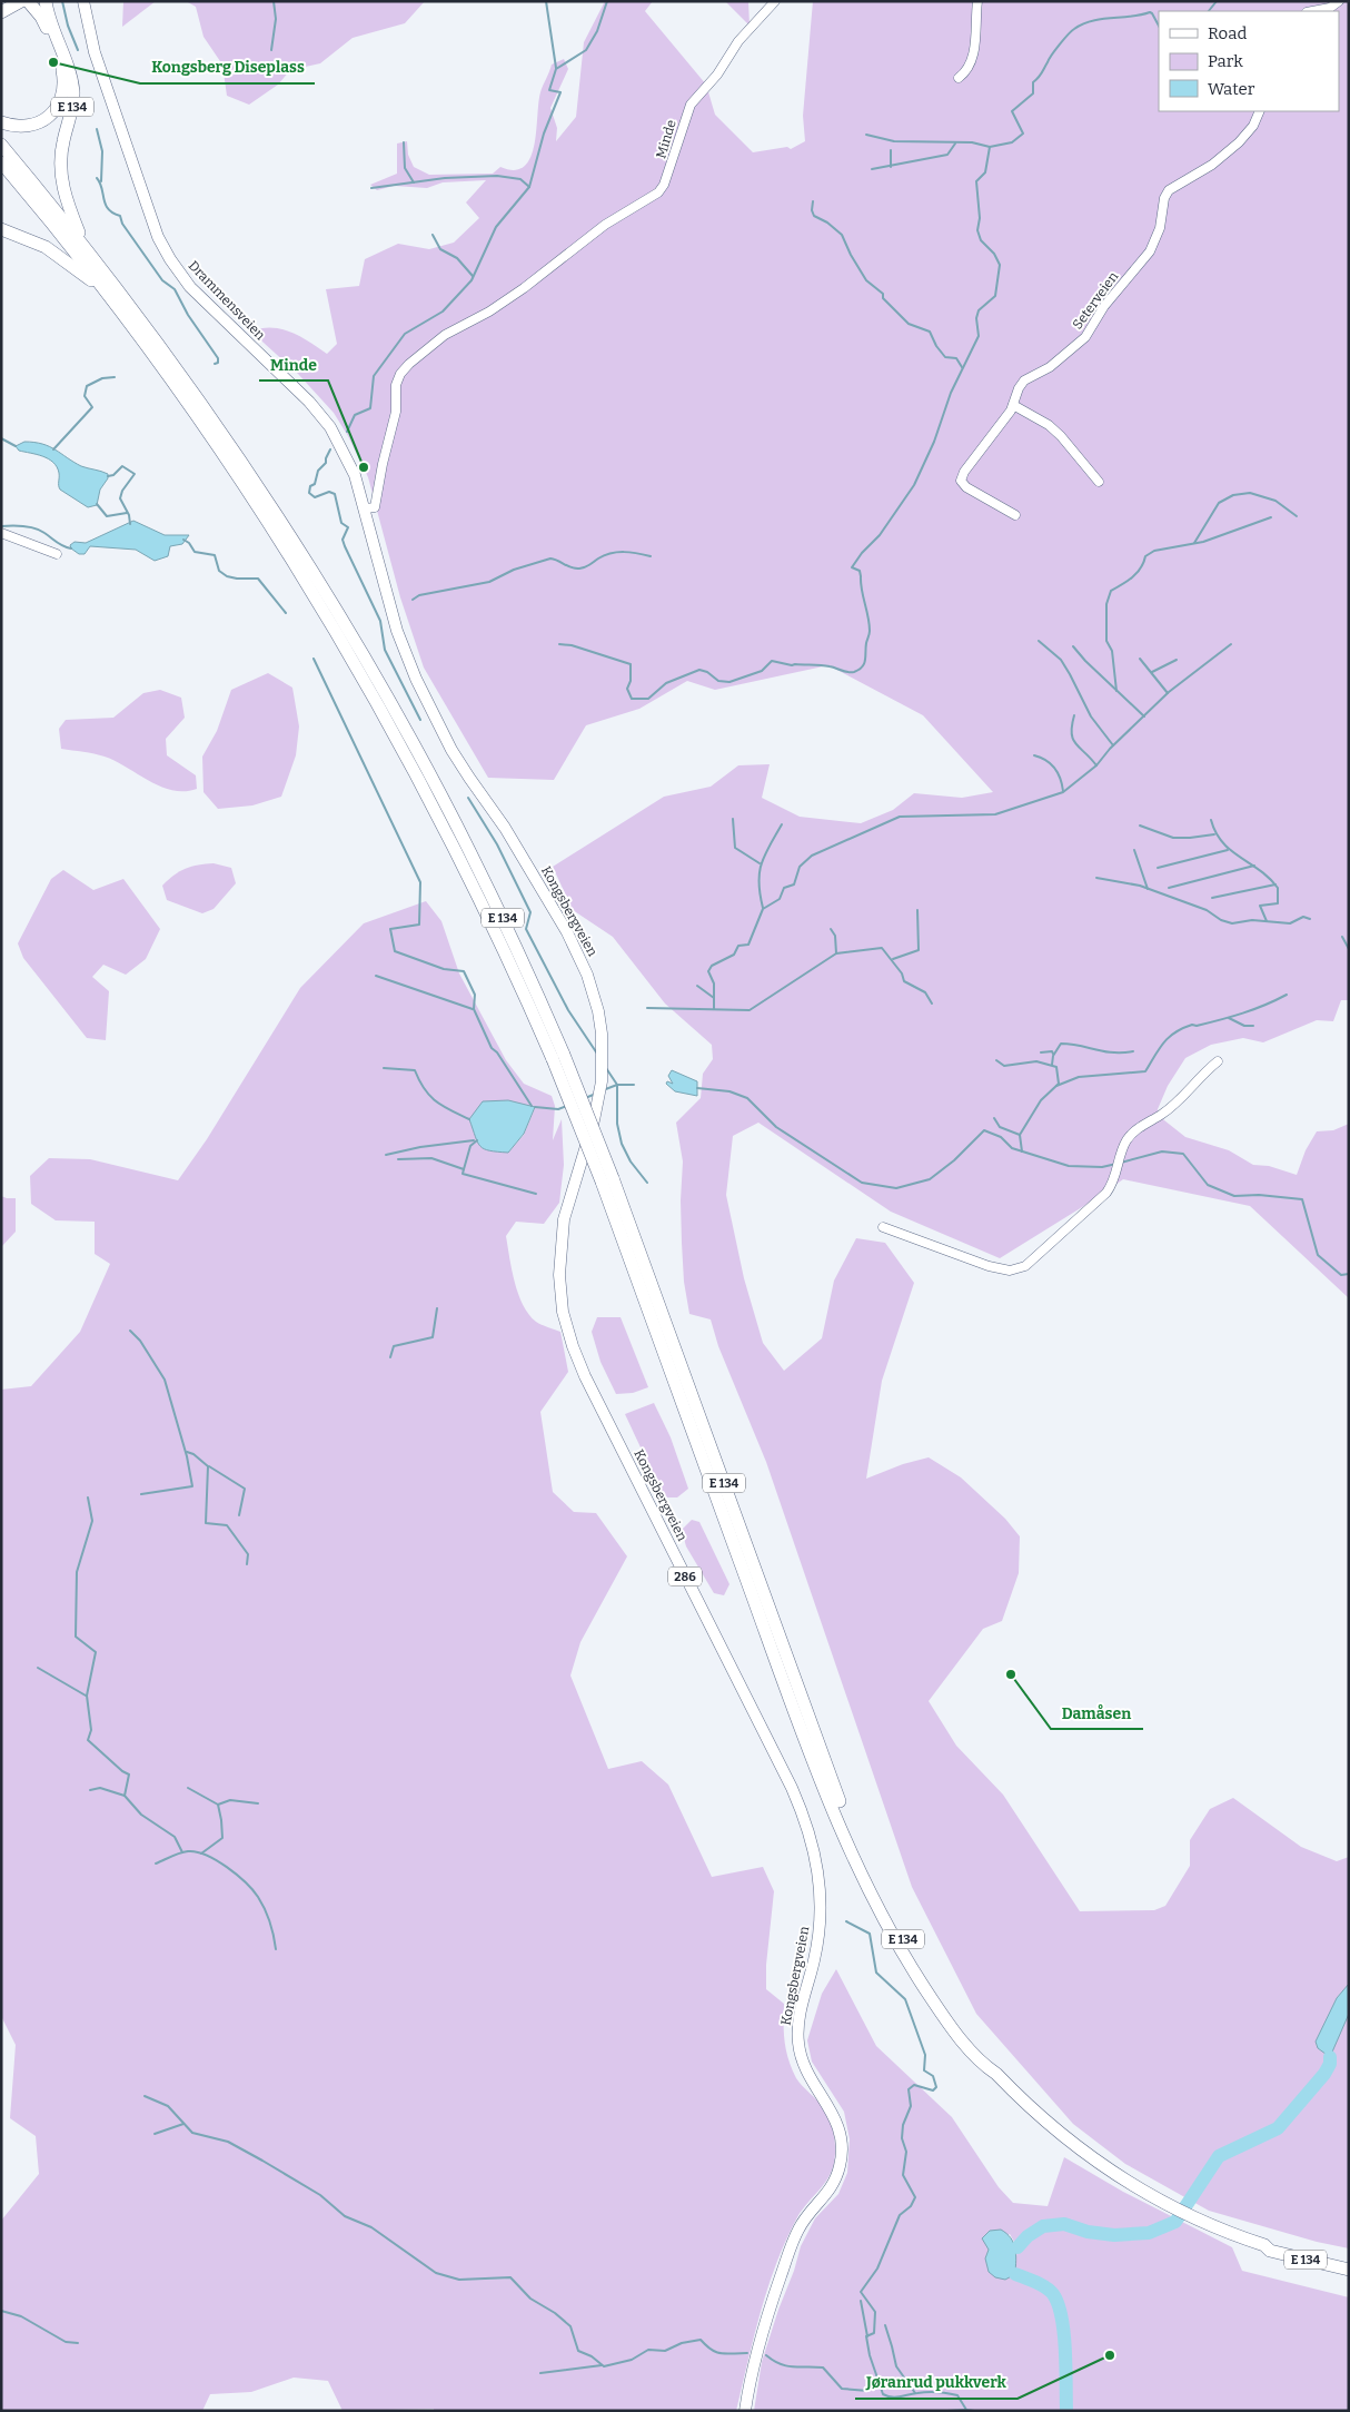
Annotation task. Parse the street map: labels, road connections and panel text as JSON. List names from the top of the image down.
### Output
{
  "streets": {
    "highway": ["E 134"],
    "main road": ["Drammensveien", "Kongsbergveien", "286"],
    "street": ["Minde", "Seterveien"]
  },
  "crossings": [
    ["Minde", "Drammensveien"],
    ["Drammensveien", "Kongsbergveien"]
  ],
  "places": [
    "Kongsberg Diseplass",
    "Minde",
    "Damåsen",
    "Jøranrud pukkverk"
  ],
  "legend": ["Road", "Park", "Water"]
}
